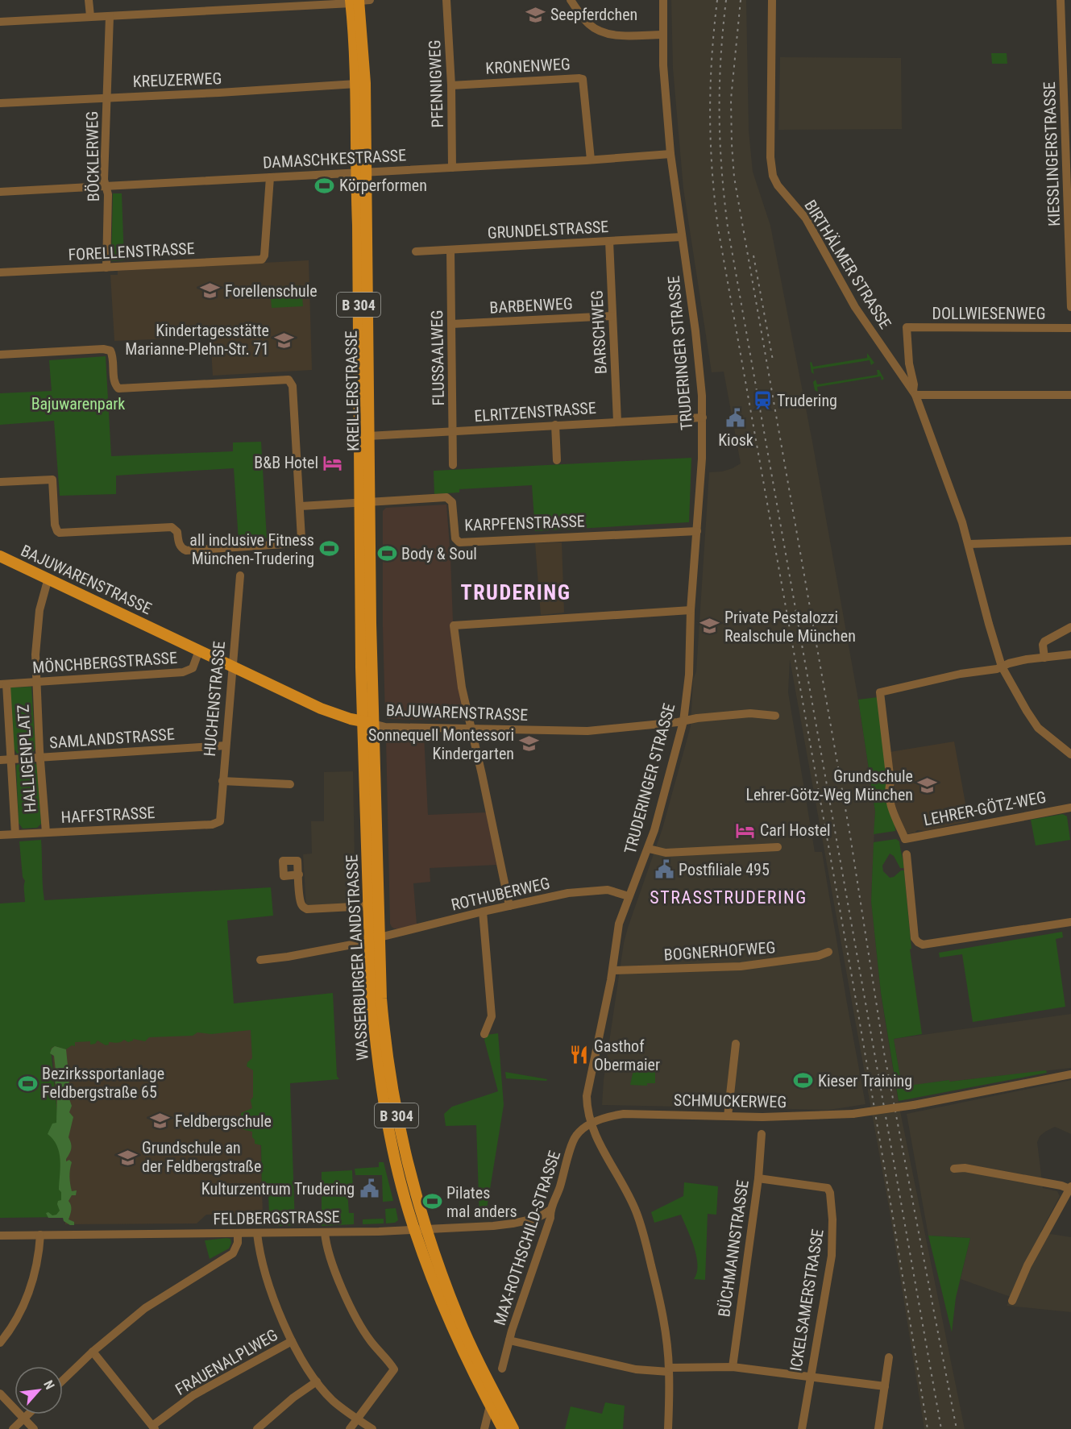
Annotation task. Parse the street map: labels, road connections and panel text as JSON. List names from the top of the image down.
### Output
{
  "streets": {
    "main road": [
      "B 304",
      "KREILLERSTRASSE",
      "BAJUWARENSTRASSE",
      "WASSERBURGER LANDSTRASSE"
    ],
    "street": [
      "KRONENWEG",
      "KREUZERWEG",
      "PFENNIGWEG",
      "KIESSLINGERSTRASSE",
      "BÖCKLERWEG",
      "DAMASCHKESTRASSE",
      "GRUNDELSTRASSE",
      "FORELLENSTRASSE",
      "BIRTHÄLMER STRASSE",
      "BARBENWEG",
      "DOLLWIESENWEG",
      "BARSCHWEG",
      "TRUDERINGER STRASSE",
      "FLUSSAALWEG",
      "ELRITZENSTRASSE",
      "KARPFENSTRASSE",
      "MÖNCHBERGSTRASSE",
      "HUCHENSTRASSE",
      "SAMLANDSTRASSE",
      "HALLIGENPLATZ",
      "LEHRER-GÖTZ-WEG",
      "HAFFSTRASSE",
      "ROTHUBERWEG",
      "BOGNERHOFWEG",
      "SCHMUCKERWEG",
      "FELDBERGSTRASSE",
      "MAX-ROTHSCHILD-STRASSE",
      "BÜCHMANNSTRASSE",
      "ICKELSAMERSTRASSE",
      "FRAUENALPLWEG"
    ]
  },
  "crossings": [
    ["KRONENWEG", "PFENNIGWEG"],
    ["KRONENWEG", "DAMASCHKESTRASSE"],
    ["KREUZERWEG", "BÖCKLERWEG"],
    ["KREUZERWEG", "KREILLERSTRASSE"],
    ["PFENNIGWEG", "DAMASCHKESTRASSE"],
    ["BÖCKLERWEG", "DAMASCHKESTRASSE"],
    ["BÖCKLERWEG", "FORELLENSTRASSE"],
    ["DAMASCHKESTRASSE", "FORELLENSTRASSE"],
    ["DAMASCHKESTRASSE", "TRUDERINGER STRASSE"],
    ["DAMASCHKESTRASSE", "KREILLERSTRASSE"],
    ["GRUNDELSTRASSE", "BARSCHWEG"],
    ["GRUNDELSTRASSE", "TRUDERINGER STRASSE"],
    ["GRUNDELSTRASSE", "FLUSSAALWEG"],
    ["BIRTHÄLMER STRASSE", "DOLLWIESENWEG"],
    ["BARBENWEG", "BARSCHWEG"],
    ["BARBENWEG", "FLUSSAALWEG"],
    ["BARSCHWEG", "ELRITZENSTRASSE"],
    ["TRUDERINGER STRASSE", "ELRITZENSTRASSE"],
    ["TRUDERINGER STRASSE", "KARPFENSTRASSE"],
    ["TRUDERINGER STRASSE", "BAJUWARENSTRASSE"],
    ["TRUDERINGER STRASSE", "ROTHUBERWEG"],
    ["TRUDERINGER STRASSE", "BOGNERHOFWEG"],
    ["TRUDERINGER STRASSE", "SCHMUCKERWEG"],
    ["TRUDERINGER STRASSE", "MAX-ROTHSCHILD-STRASSE"],
    ["FLUSSAALWEG", "ELRITZENSTRASSE"],
    ["KREILLERSTRASSE", "ELRITZENSTRASSE"],
    ["KREILLERSTRASSE", "KARPFENSTRASSE"],
    ["KREILLERSTRASSE", "BAJUWARENSTRASSE"],
    ["KREILLERSTRASSE", "WASSERBURGER LANDSTRASSE"],
    ["BAJUWARENSTRASSE", "MÖNCHBERGSTRASSE"],
    ["BAJUWARENSTRASSE", "HUCHENSTRASSE"],
    ["BAJUWARENSTRASSE", "HALLIGENPLATZ"],
    ["BAJUWARENSTRASSE", "WASSERBURGER LANDSTRASSE"],
    ["MÖNCHBERGSTRASSE", "HALLIGENPLATZ"],
    ["HUCHENSTRASSE", "SAMLANDSTRASSE"],
    ["HUCHENSTRASSE", "HAFFSTRASSE"],
    ["SAMLANDSTRASSE", "HALLIGENPLATZ"],
    ["HALLIGENPLATZ", "HAFFSTRASSE"],
    ["ROTHUBERWEG", "WASSERBURGER LANDSTRASSE"],
    ["WASSERBURGER LANDSTRASSE", "FELDBERGSTRASSE"],
    ["SCHMUCKERWEG", "MAX-ROTHSCHILD-STRASSE"],
    ["FELDBERGSTRASSE", "MAX-ROTHSCHILD-STRASSE"],
    ["BÜCHMANNSTRASSE", "ICKELSAMERSTRASSE"]
  ],
  "districts": ["TRUDERING", "STRASSTRUDERING"],
  "parks": ["Bajuwarenpark"],
  "places": {
    "school or university": [
      "Seepferdchen",
      "Forellenschule",
      "Kindertagesstätte Marianne-Plehn-Str. 71",
      "Private Pestalozzi Realschule München",
      "Sonnequell Montessori Kindergarten",
      "Grundschule Lehrer-Götz-Weg München",
      "Feldbergschule",
      "Grundschule an der Feldbergstraße"
    ],
    "sports": [
      "Körperformen",
      "all inclusive Fitness München-Trudering",
      "Body & Soul",
      "Kieser Training",
      "Bezirkssportanlage Feldbergstraße 65",
      "Pilates mal anders"
    ],
    "station": ["Trudering"],
    "public building": ["Kiosk", "Postfiliale 495", "Kulturzentrum Trudering"],
    "hotel": ["B&B Hotel", "Carl Hostel"],
    "restaurant": ["Gasthof Obermaier"]
  },
  "north": "top right"
}
